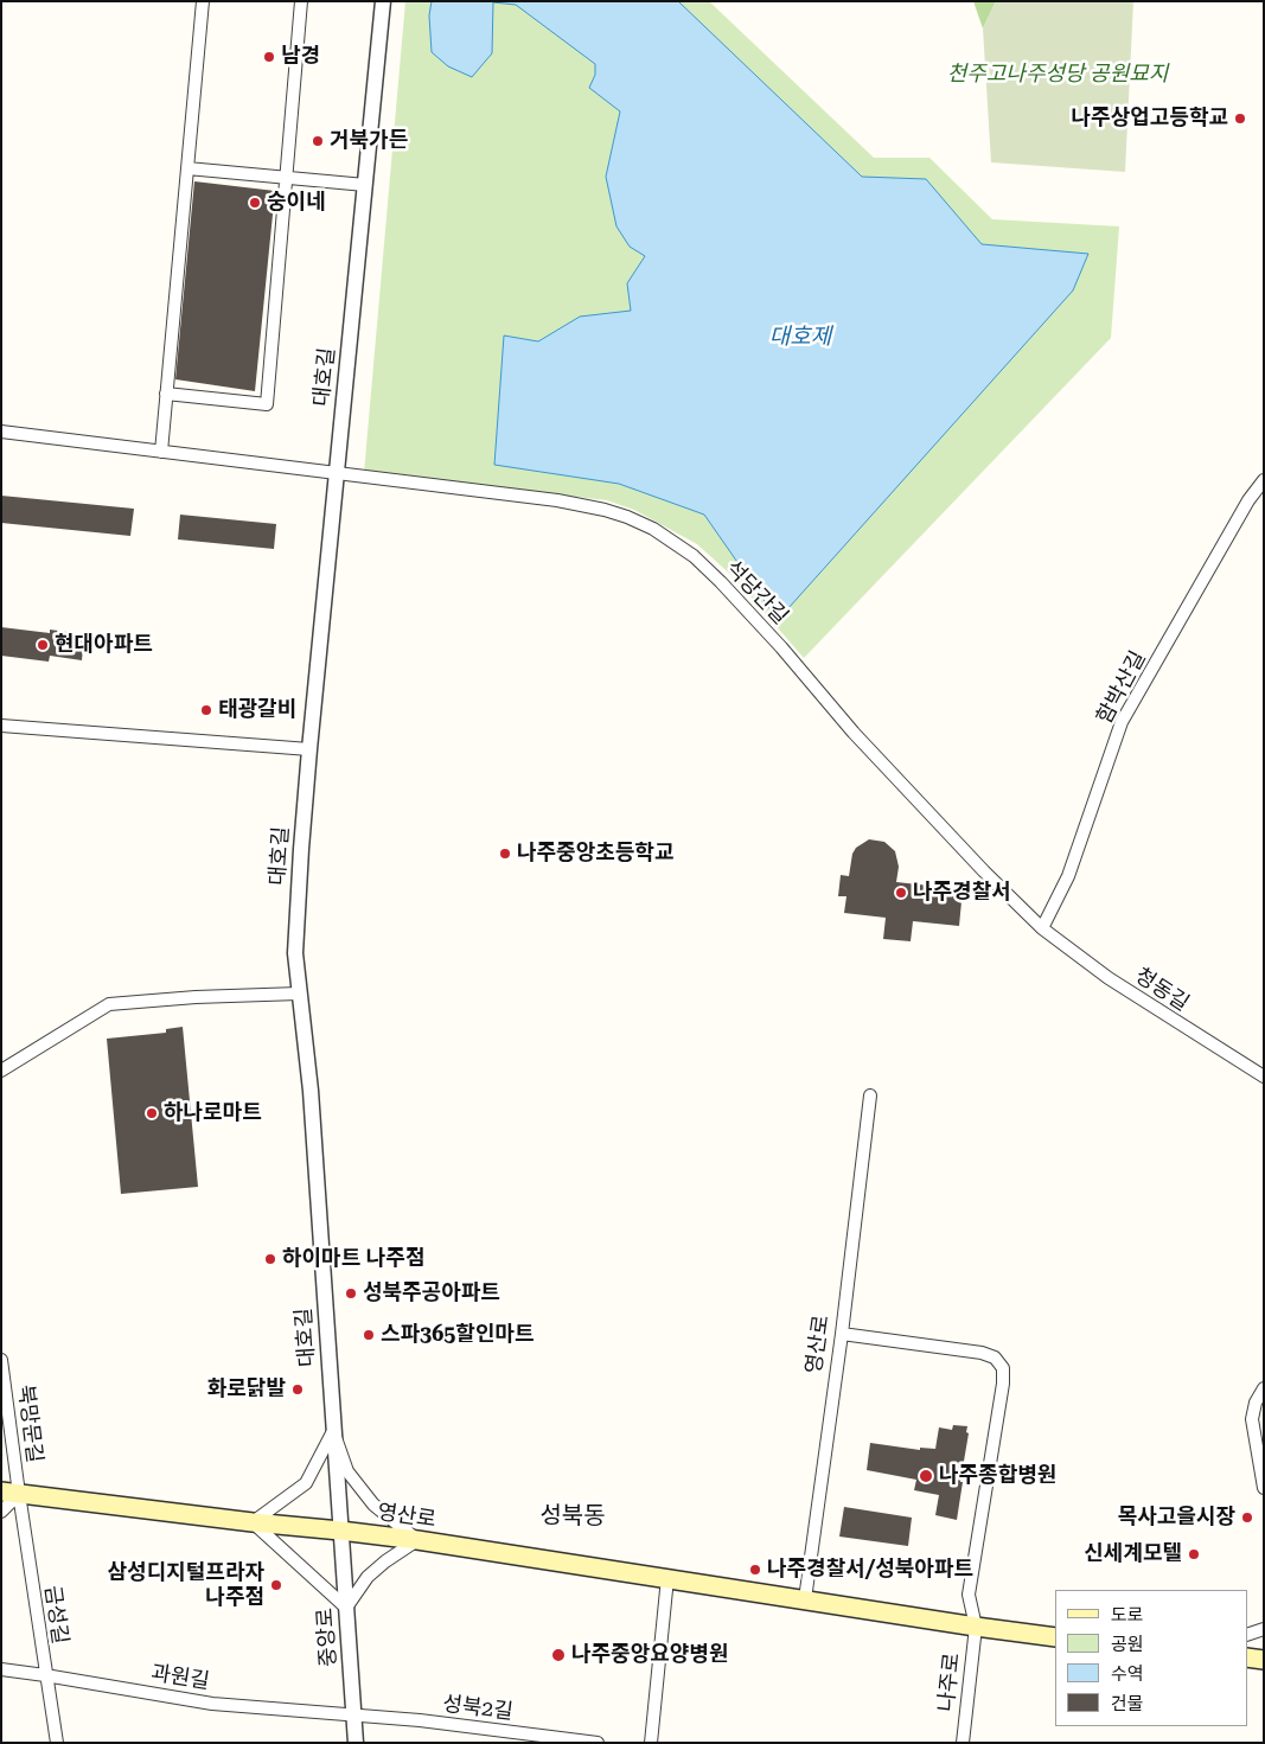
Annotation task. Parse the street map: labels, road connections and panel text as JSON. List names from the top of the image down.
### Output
{
  "streets": {
    "main road": ["영산로"],
    "street": [
      "대호길",
      "석당간길",
      "함박산길",
      "청동길",
      "북망문길",
      "금성길",
      "중앙로",
      "과원길",
      "나주로",
      "성북2길"
    ]
  },
  "crossings": [
    ["대호길", "석당간길"],
    ["대호길", "영산로"],
    ["대호길", "중앙로"],
    ["석당간길", "함박산길"],
    ["석당간길", "청동길"],
    ["함박산길", "청동길"],
    ["영산로", "북망문길"],
    ["영산로", "금성길"],
    ["영산로", "중앙로"],
    ["영산로", "나주로"],
    ["북망문길", "금성길"],
    ["금성길", "과원길"],
    ["중앙로", "과원길"],
    ["중앙로", "성북2길"],
    ["과원길", "성북2길"]
  ],
  "districts": ["성북동"],
  "water": ["대호제"],
  "parks": ["천주고나주성당 공원묘지"],
  "places": [
    "남경",
    "나주상업고등학교",
    "거북가든",
    "숭이네",
    "현대아파트",
    "태광갈비",
    "나주중앙초등학교",
    "나주경찰서",
    "하나로마트",
    "하이마트 나주점",
    "성북주공아파트",
    "스파365할인마트",
    "화로닭발",
    "나주종합병원",
    "목사고을시장",
    "신세계모텔",
    "나주경찰서/성북아파트",
    "삼성디지털프라자 나주점",
    "나주중앙요양병원"
  ],
  "legend": [
    "도로",
    "공원",
    "수역",
    "건물"
  ]
}
